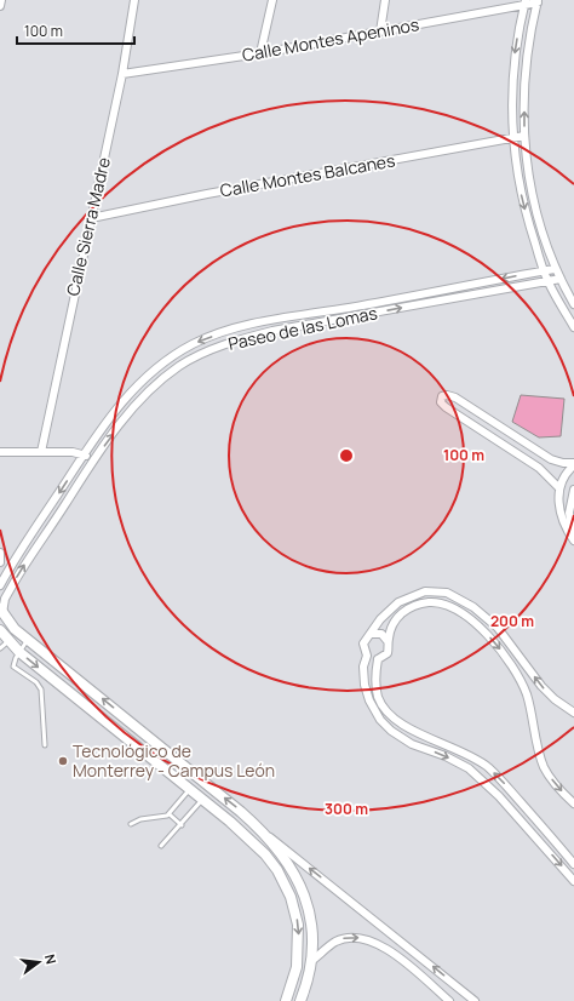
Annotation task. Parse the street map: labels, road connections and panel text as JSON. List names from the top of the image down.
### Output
{
  "streets": {
    "street": [
      "Calle Montes Apeninos",
      "Calle Montes Balcanes",
      "Calle Sierra Madre",
      "Paseo de las Lomas"
    ]
  },
  "crossings": [
    ["Calle Montes Apeninos", "Calle Sierra Madre"],
    ["Calle Montes Balcanes", "Calle Sierra Madre"]
  ],
  "places": ["Tecnológico de Monterrey - Campus León"],
  "scale_bar": "100 m",
  "north": "right",
  "rings": ["100 m", "200 m", "300 m"]
}
